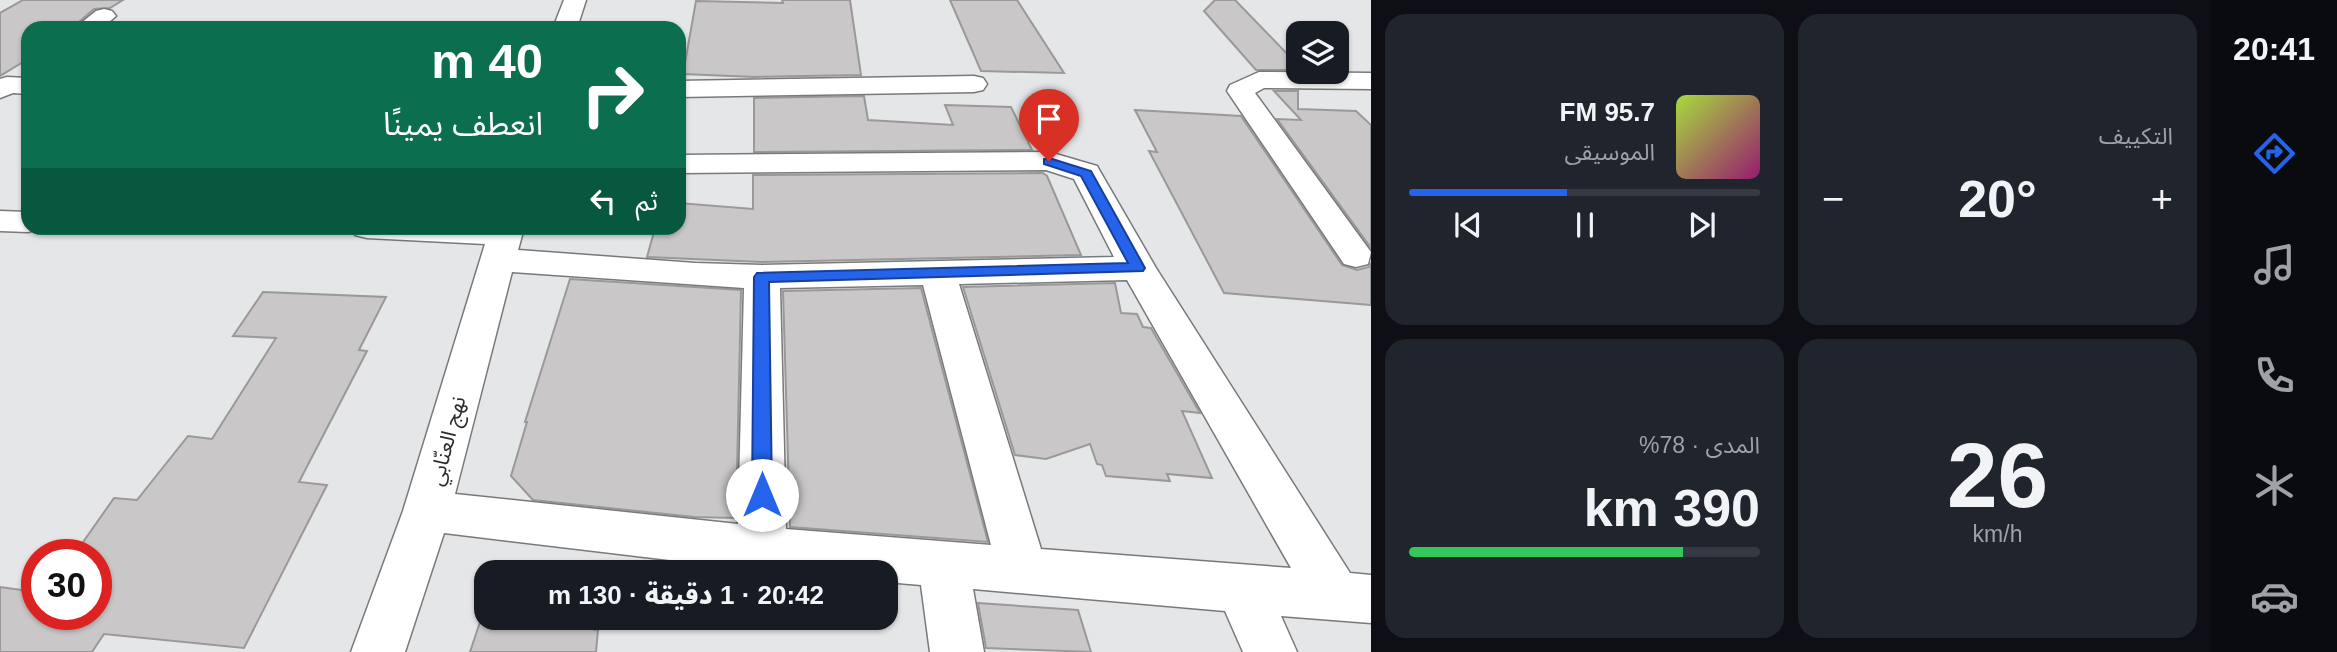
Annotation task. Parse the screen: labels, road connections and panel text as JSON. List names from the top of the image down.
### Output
{
  "streets": {
    "street": ["نهج العنّابي"]
  },
  "page": {
    "tabs": "20:41",
    "tile": [
      "التكييف",
      ["26", "km/h"],
      ["المدى · 78%", "390 km"]
    ],
    "turn": ["40 m", "انعطف يمينًا"],
    "song": ["95.7 FM", "الموسيقى"],
    "then": "ثم",
    "heat": ["−", "20°", "+"],
    "limit": "30",
    "trip": "20:42 · 1 دقيقة · 130 m"
  }
}
